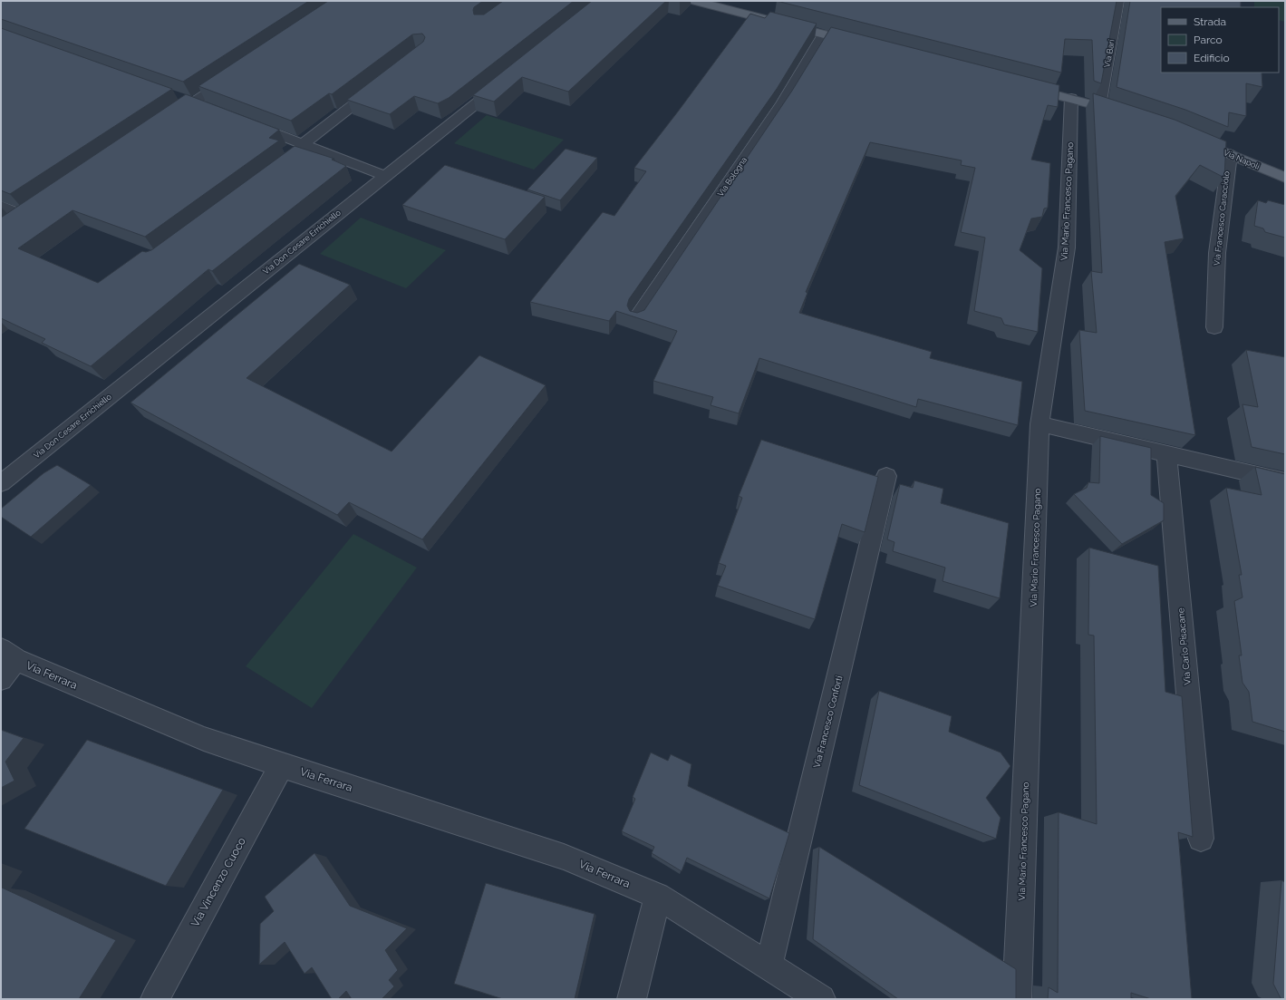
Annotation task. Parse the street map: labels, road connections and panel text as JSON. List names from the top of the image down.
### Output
{
  "streets": {
    "main road": ["Via Napoli"],
    "street": [
      "Via Bari",
      "Via Bologna",
      "Via Mario Francesco Pagano",
      "Via Francesco Caracciolo",
      "Via Don Cesare Errichiello",
      "Via Carlo Pisacane",
      "Via Ferrara",
      "Via Francesco Conforti",
      "Via Vincenzo Cuoco"
    ]
  },
  "crossings": [
    ["Via Napoli", "Via Francesco Caracciolo"],
    ["Via Ferrara", "Via Francesco Conforti"],
    ["Via Ferrara", "Via Vincenzo Cuoco"]
  ],
  "legend": ["Strada", "Parco", "Edificio"]
}
